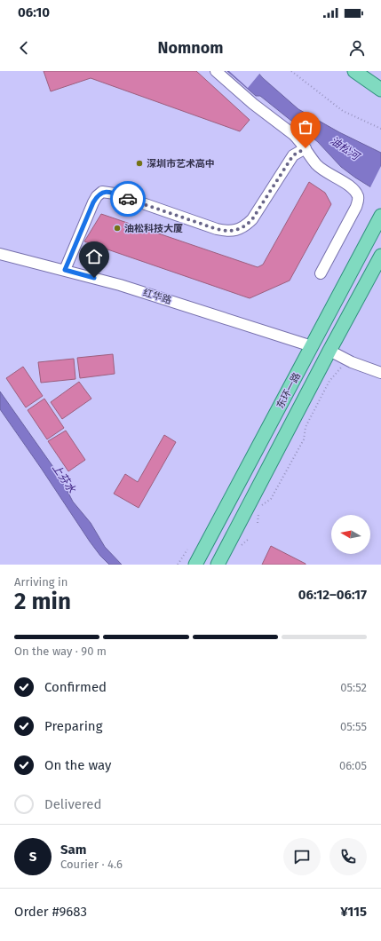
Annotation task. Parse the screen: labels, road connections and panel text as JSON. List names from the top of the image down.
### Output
{
  "streets": {
    "main road": ["东环一路"],
    "street": ["红华路"]
  },
  "crossings": [
    ["红华路", "东环一路"]
  ],
  "water": ["油松河", "上芬水"],
  "places": ["深圳市艺术高中", "油松科技大厦"],
  "north": "left",
  "page": {
    "status": "06:10",
    "header": "Nomnom",
    "heading": ["2 min", "Arriving in", "06:12–06:17"],
    "panel": [
      "Sam",
      "Courier · 4.6",
      "Order #9683",
      "¥115"
    ],
    "bar": "On the way · 90 m",
    "list": [
      ["Confirmed", "05:52"],
      ["Preparing", "05:55"],
      ["On the way", "06:05"],
      "Delivered"
    ],
    "round": "S"
  }
}
